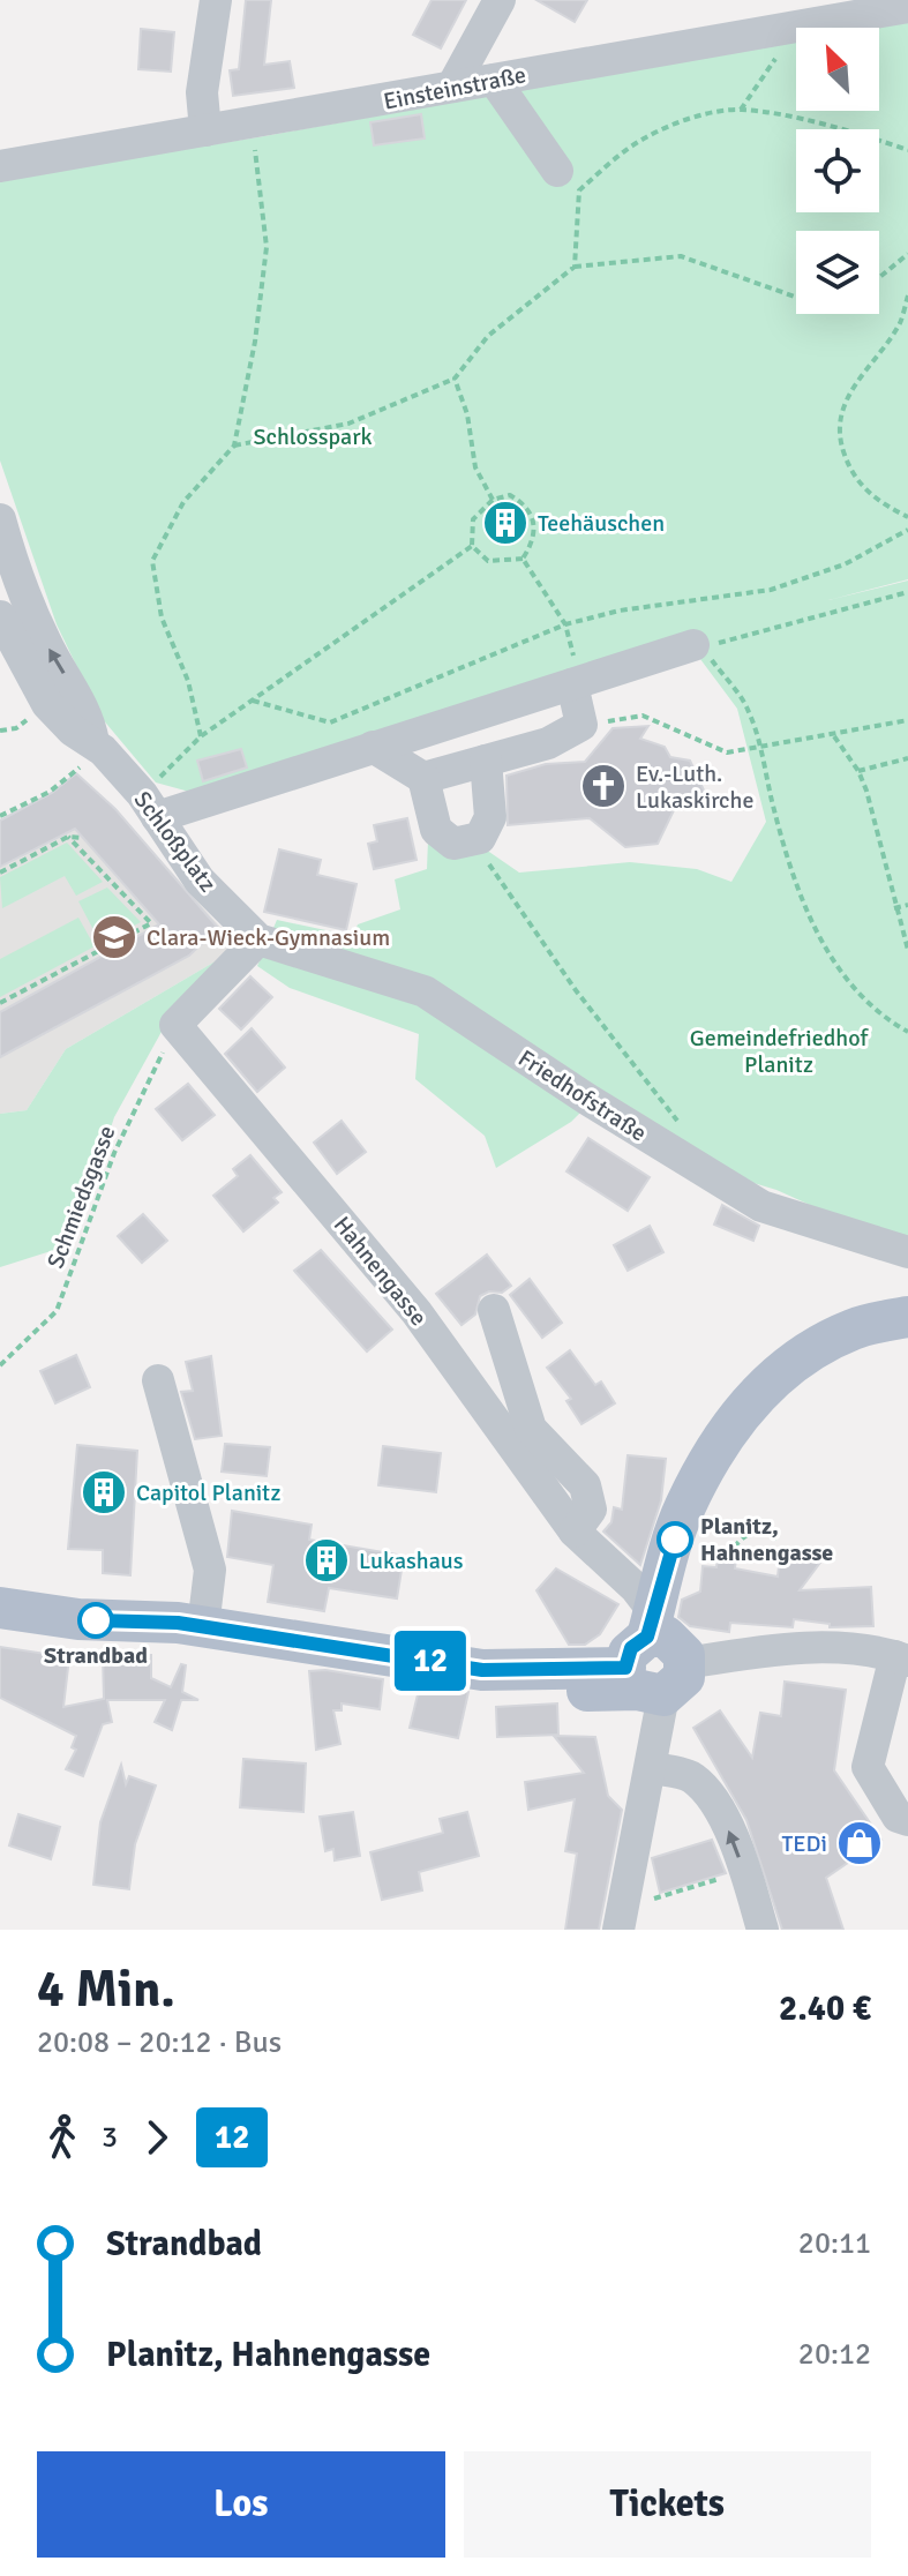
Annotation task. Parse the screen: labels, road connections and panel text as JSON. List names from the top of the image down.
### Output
{
  "streets": {
    "street": [
      "Einsteinstraße",
      "Schloßplatz",
      "Friedhofstraße",
      "Hahnengasse"
    ],
    "path": ["Schmiedsgasse"]
  },
  "crossings": [
    ["Schloßplatz", "Friedhofstraße"],
    ["Schmiedsgasse", "Hahnengasse"]
  ],
  "parks": ["Schlosspark", "Gemeindefriedhof Planitz"],
  "places": {
    "building": ["Teehäuschen", "Capitol Planitz", "Lukashaus"],
    "church": ["Ev.-Luth. Lukaskirche"],
    "school or university": ["Clara-Wieck-Gymnasium"],
    "other": ["Planitz, Hahnengasse", "Strandbad"],
    "shop": ["TEDi"]
  },
  "lines": ["bus line 12"],
  "north": "top left",
  "page": {
    "on_map": "12",
    "heading": ["4 Min.", "20:08 – 20:12 · Bus", "2.40 €"],
    "legs": ["3", "12"],
    "list": [
      {
        "name": "Strandbad",
        "value": "20:11"
      },
      {
        "name": "Planitz, Hahnengasse",
        "value": "20:12"
      }
    ],
    "buttons": ["Los", "Tickets"]
  }
}
